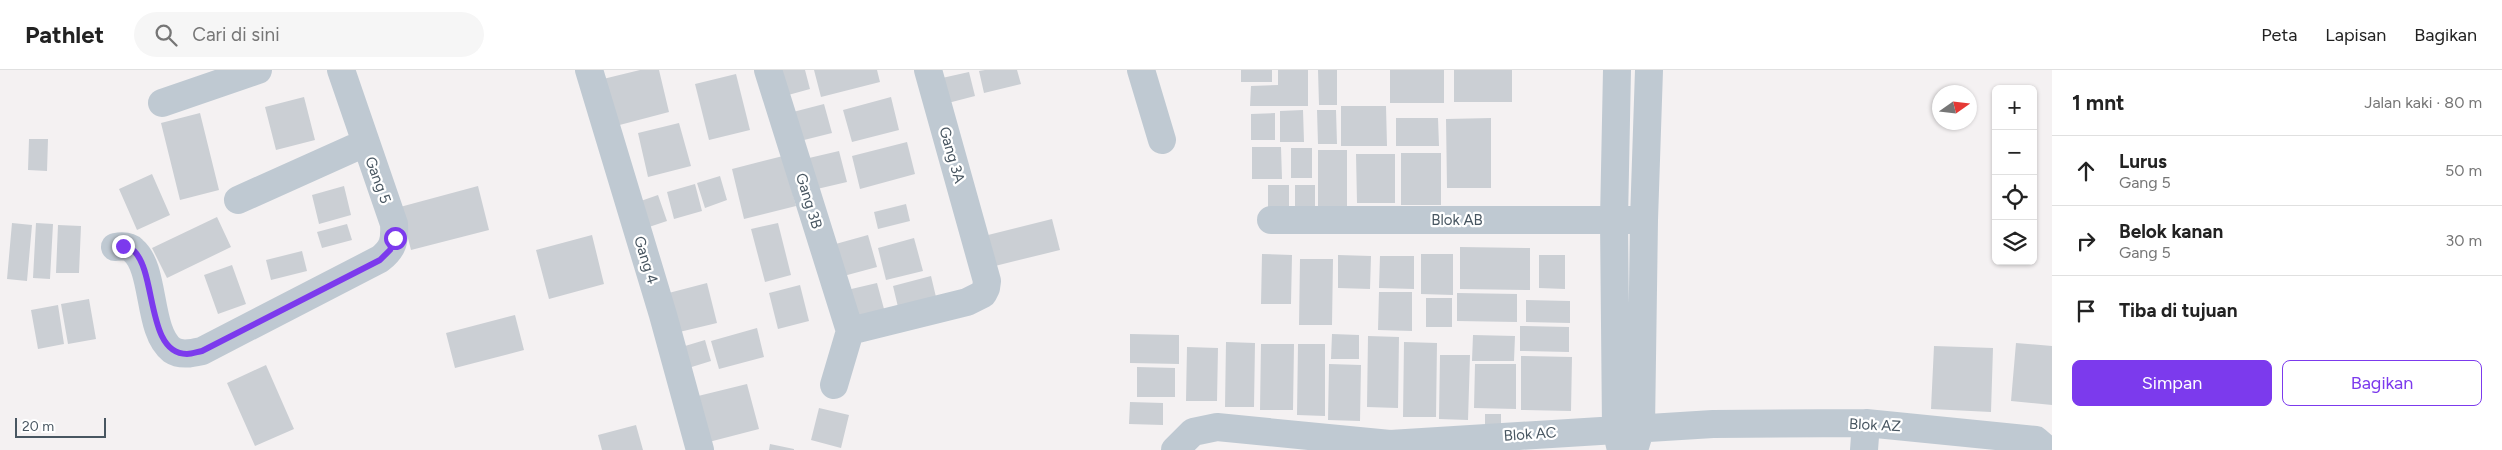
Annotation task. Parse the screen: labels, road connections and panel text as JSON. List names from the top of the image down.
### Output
{
  "streets": {
    "street": [
      "Gang 3A",
      "Gang 5",
      "Gang 3B",
      "Blok AB",
      "Gang 4",
      "Blok AZ",
      "Blok AC"
    ]
  },
  "crossings": [
    ["Gang 3A", "Gang 3B"],
    ["Blok AZ", "Blok AC"]
  ],
  "scale_bar": "20 m",
  "north": "right",
  "page": {
    "header": "Pathlet",
    "search": "Cari di sini",
    "nav": ["Peta", "Lapisan", "Bagikan"],
    "heading": ["1 mnt", "Jalan kaki · 80 m"],
    "map_buttons": ["+", "−"],
    "list": [
      ["Lurus", "Gang 5", "50 m"],
      ["Belok kanan", "Gang 5", "30 m"],
      "Tiba di tujuan"
    ],
    "buttons": ["Simpan", "Bagikan"],
    "scale": "20 m"
  }
}
